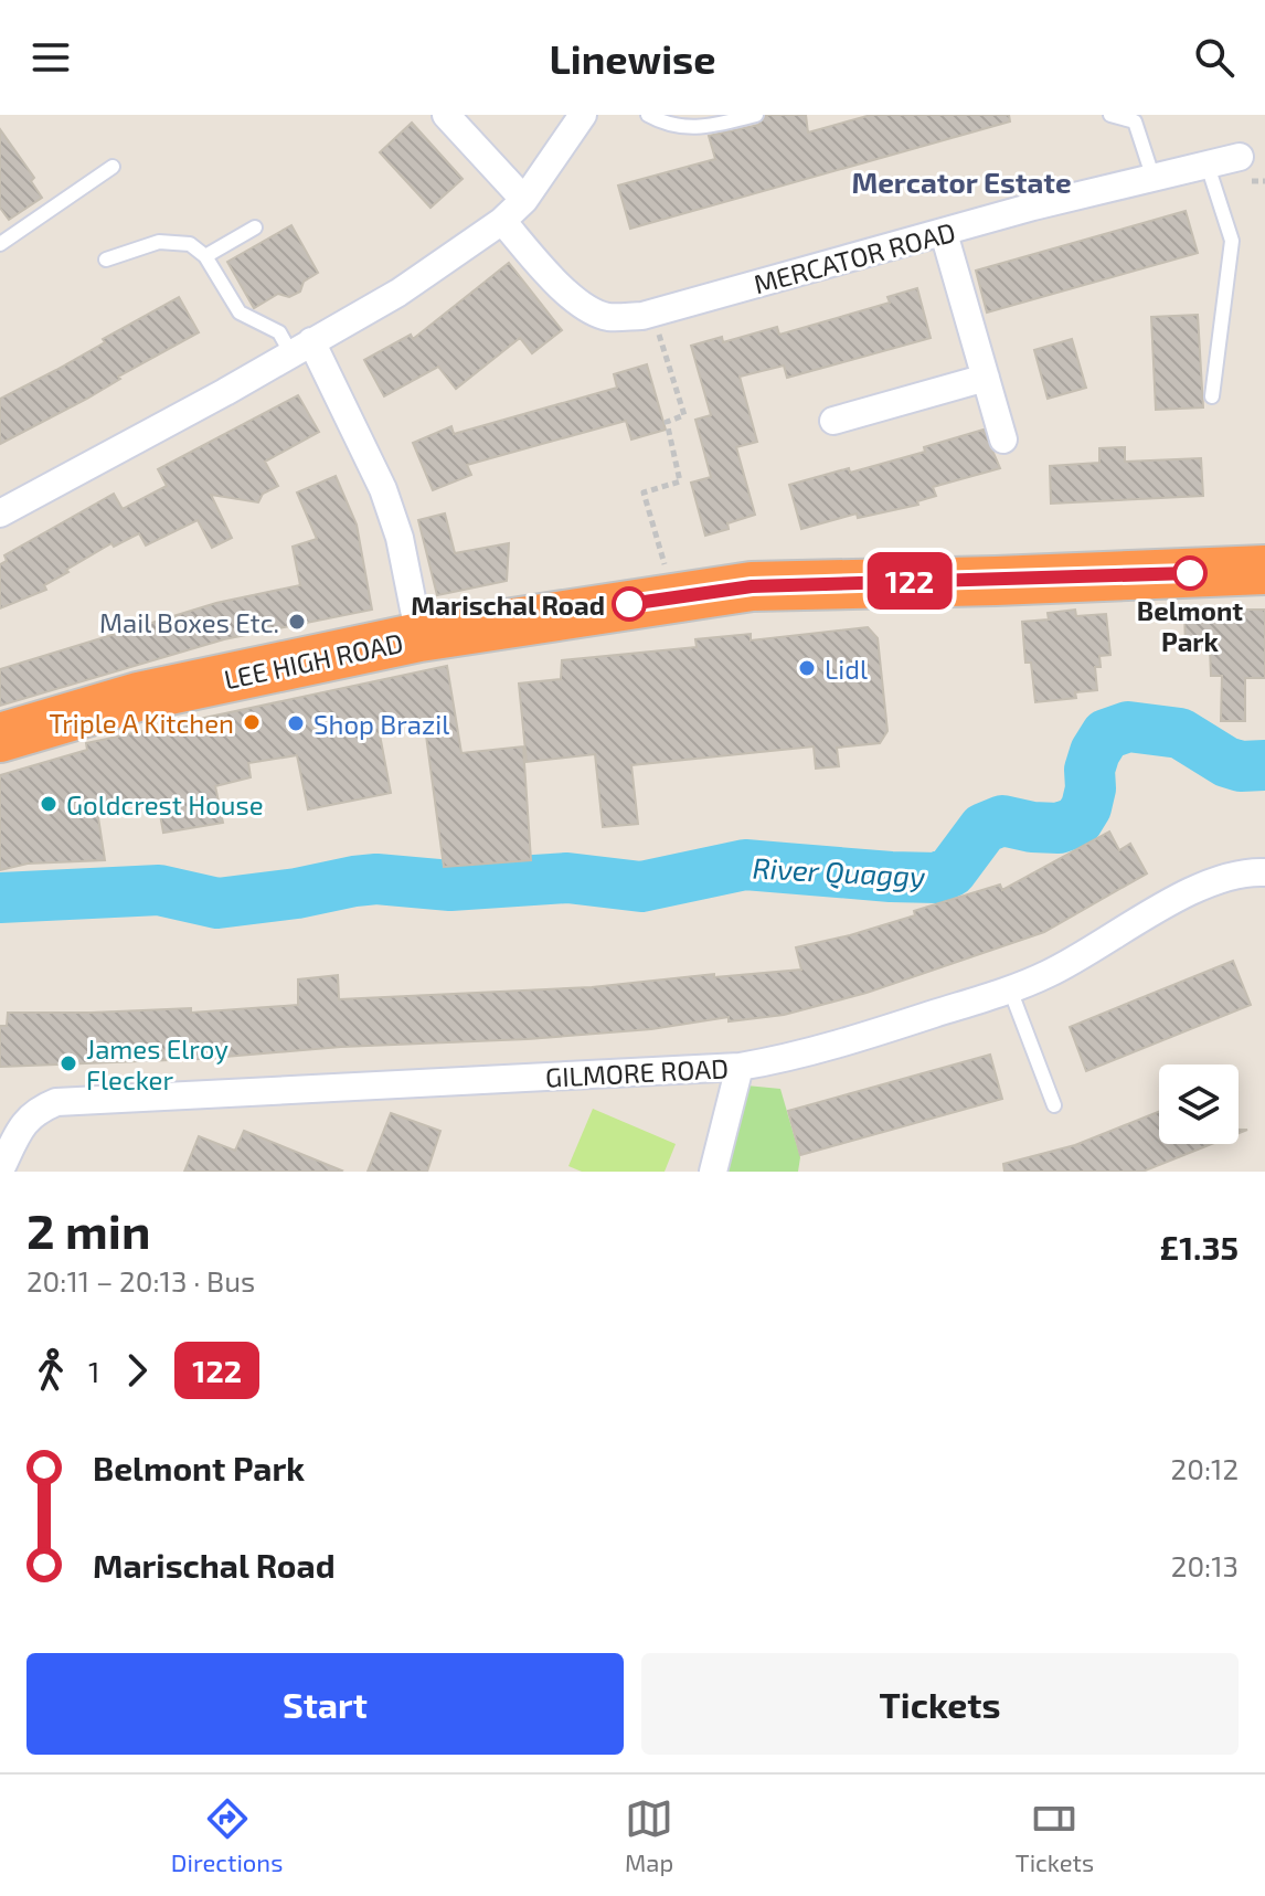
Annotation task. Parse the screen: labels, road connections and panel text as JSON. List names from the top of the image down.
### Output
{
  "streets": {
    "highway": ["LEE HIGH ROAD"],
    "street": ["MERCATOR ROAD", "GILMORE ROAD"]
  },
  "districts": ["Mercator Estate"],
  "water": ["River Quaggy"],
  "places": [
    "Belmont Park",
    "Marischal Road",
    "Mail Boxes Etc.",
    "Lidl",
    "Triple A Kitchen",
    "Shop Brazil",
    "Goldcrest House",
    "James Elroy Flecker"
  ],
  "lines": ["bus line 122"],
  "page": {
    "header": "Linewise",
    "on_map": "122",
    "heading": ["2 min", "20:11 – 20:13 · Bus", "£1.35"],
    "legs": ["1", "122"],
    "list": [
      {
        "name": "Belmont Park",
        "value": "20:12"
      },
      {
        "name": "Marischal Road",
        "value": "20:13"
      }
    ],
    "buttons": ["Start", "Tickets"],
    "tabs": ["Directions", "Map", "Tickets"]
  }
}
